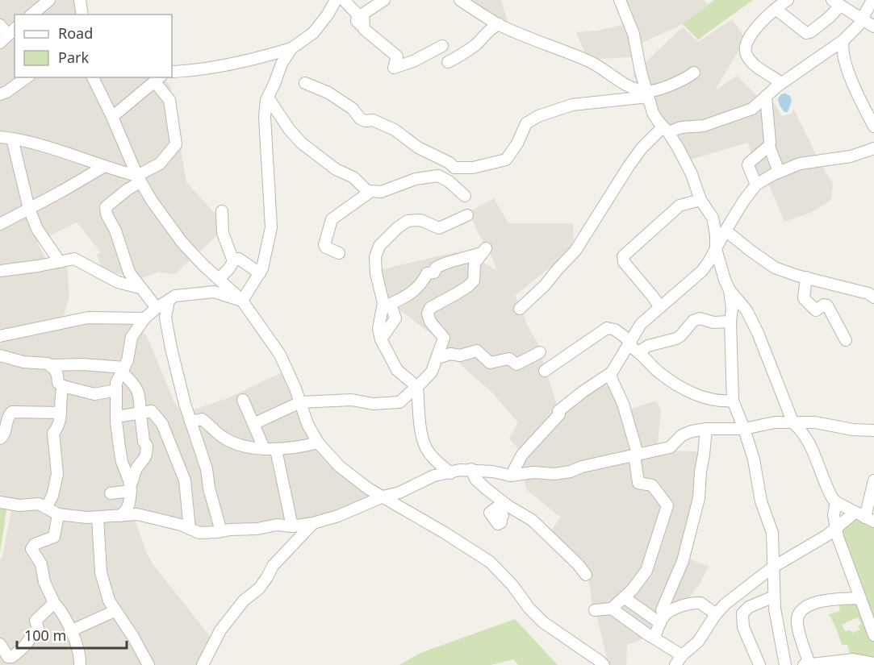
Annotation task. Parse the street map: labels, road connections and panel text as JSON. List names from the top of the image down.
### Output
{
  "legend": ["Road", "Park"],
  "scale_bar": "100 m"
}
